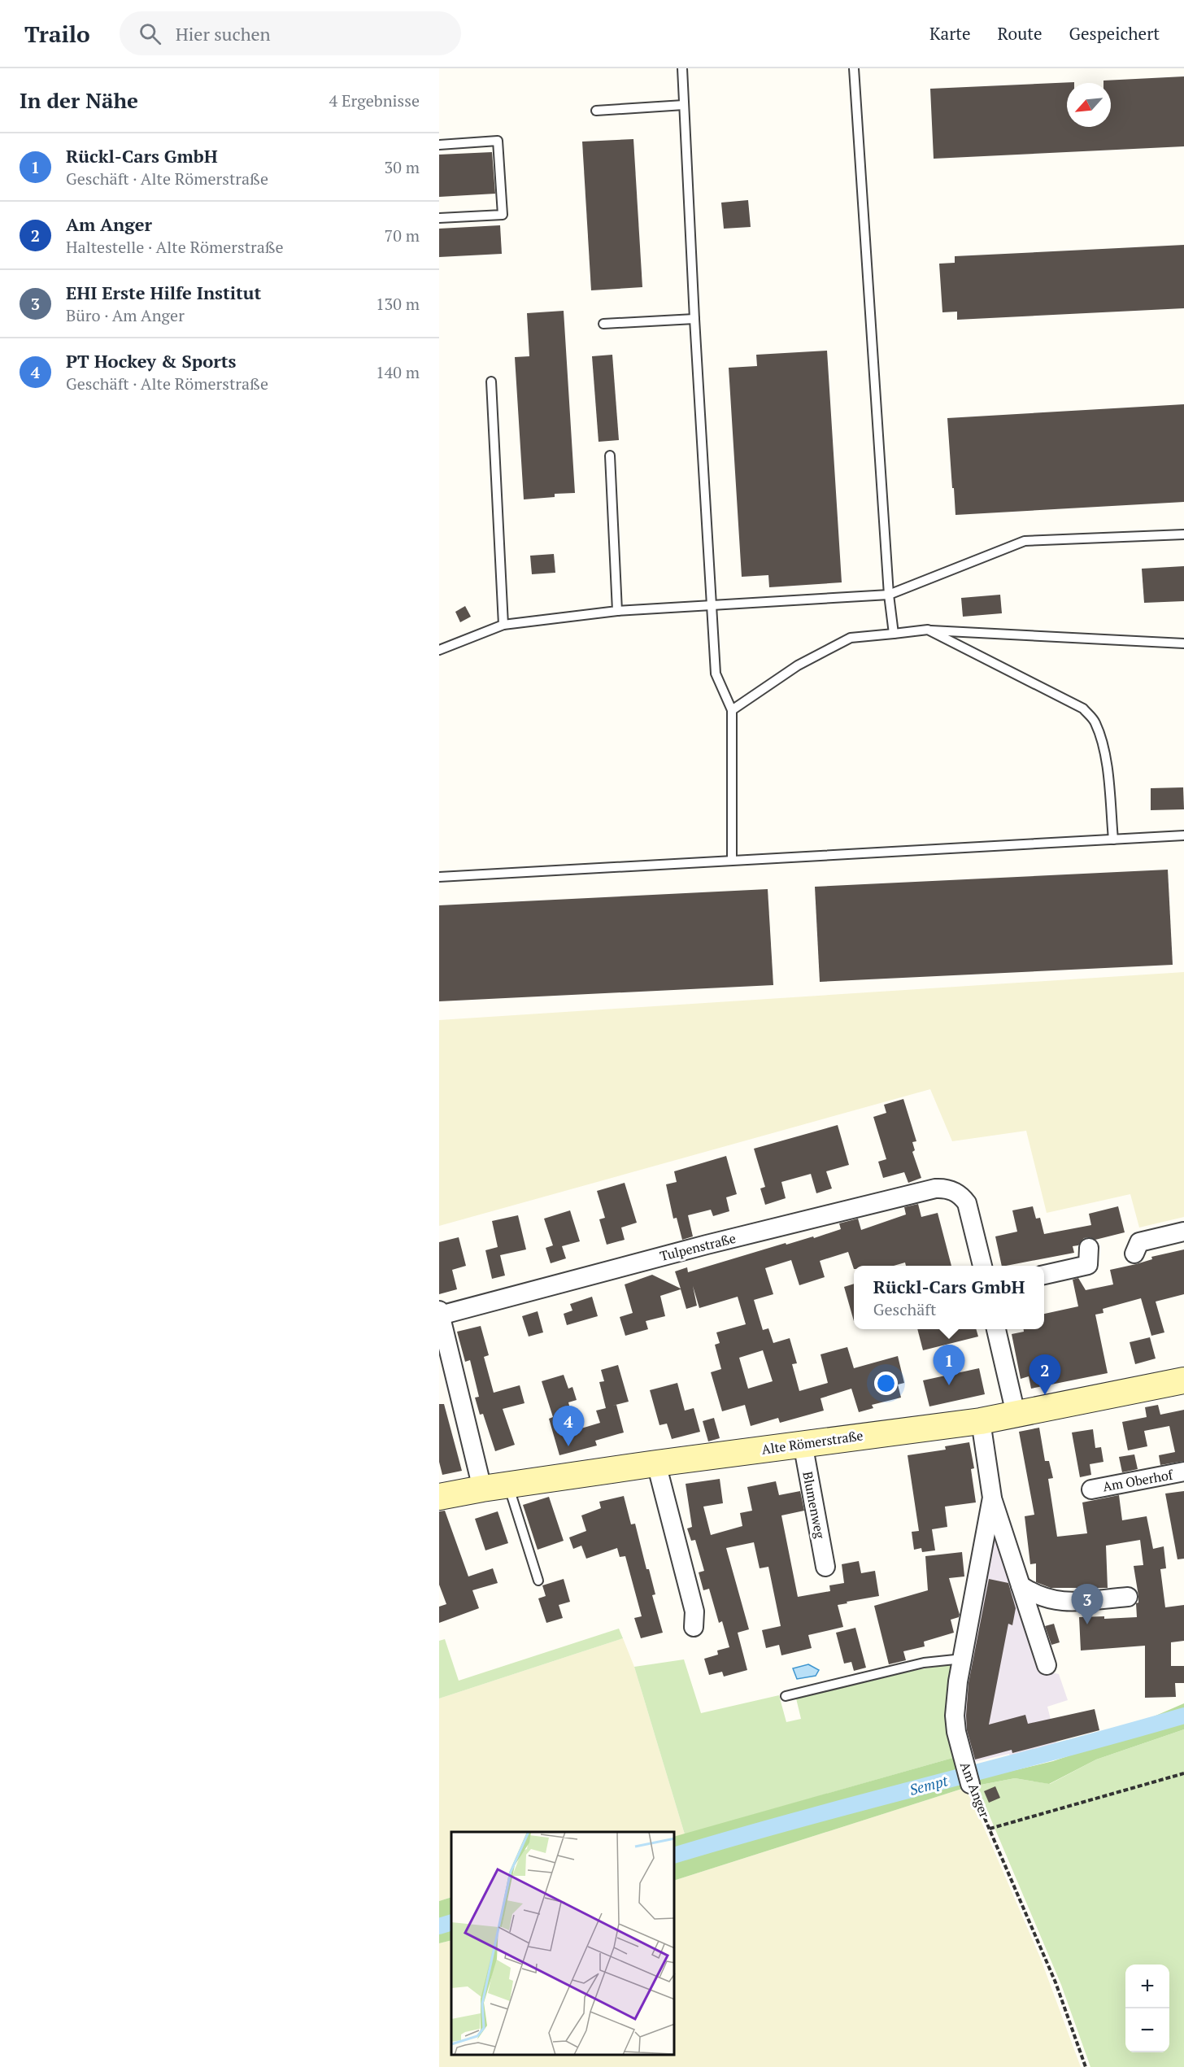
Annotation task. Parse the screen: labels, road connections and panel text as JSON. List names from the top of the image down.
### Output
{
  "streets": {
    "main road": ["Alte Römerstraße"],
    "street": [
      "Tulpenstraße",
      "Am Oberhof",
      "Blumenweg",
      "Am Anger"
    ]
  },
  "crossings": [
    ["Tulpenstraße", "Alte Römerstraße"],
    ["Alte Römerstraße", "Blumenweg"],
    ["Alte Römerstraße", "Am Anger"]
  ],
  "water": ["Sempt"],
  "north": "bottom left",
  "page": {
    "header": "Trailo",
    "search": "Hier suchen",
    "nav": ["Karte", "Route", "Gespeichert"],
    "heading": ["In der Nähe", "4 Ergebnisse"],
    "list": [
      {
        "mark": "1",
        "name": "Rückl-Cars GmbH",
        "note": "Geschäft · Alte Römerstraße",
        "value": "30 m"
      },
      {
        "mark": "2",
        "name": "Am Anger",
        "note": "Haltestelle · Alte Römerstraße",
        "value": "70 m"
      },
      {
        "mark": "3",
        "name": "EHI Erste Hilfe Institut",
        "note": "Büro · Am Anger",
        "value": "130 m"
      },
      {
        "mark": "4",
        "name": "PT Hockey & Sports",
        "note": "Geschäft · Alte Römerstraße",
        "value": "140 m"
      }
    ],
    "popup": ["Rückl-Cars GmbH", "Geschäft"],
    "pins": [
      "1",
      "2",
      "4",
      "3"
    ],
    "map_buttons": ["+", "−"]
  }
}
